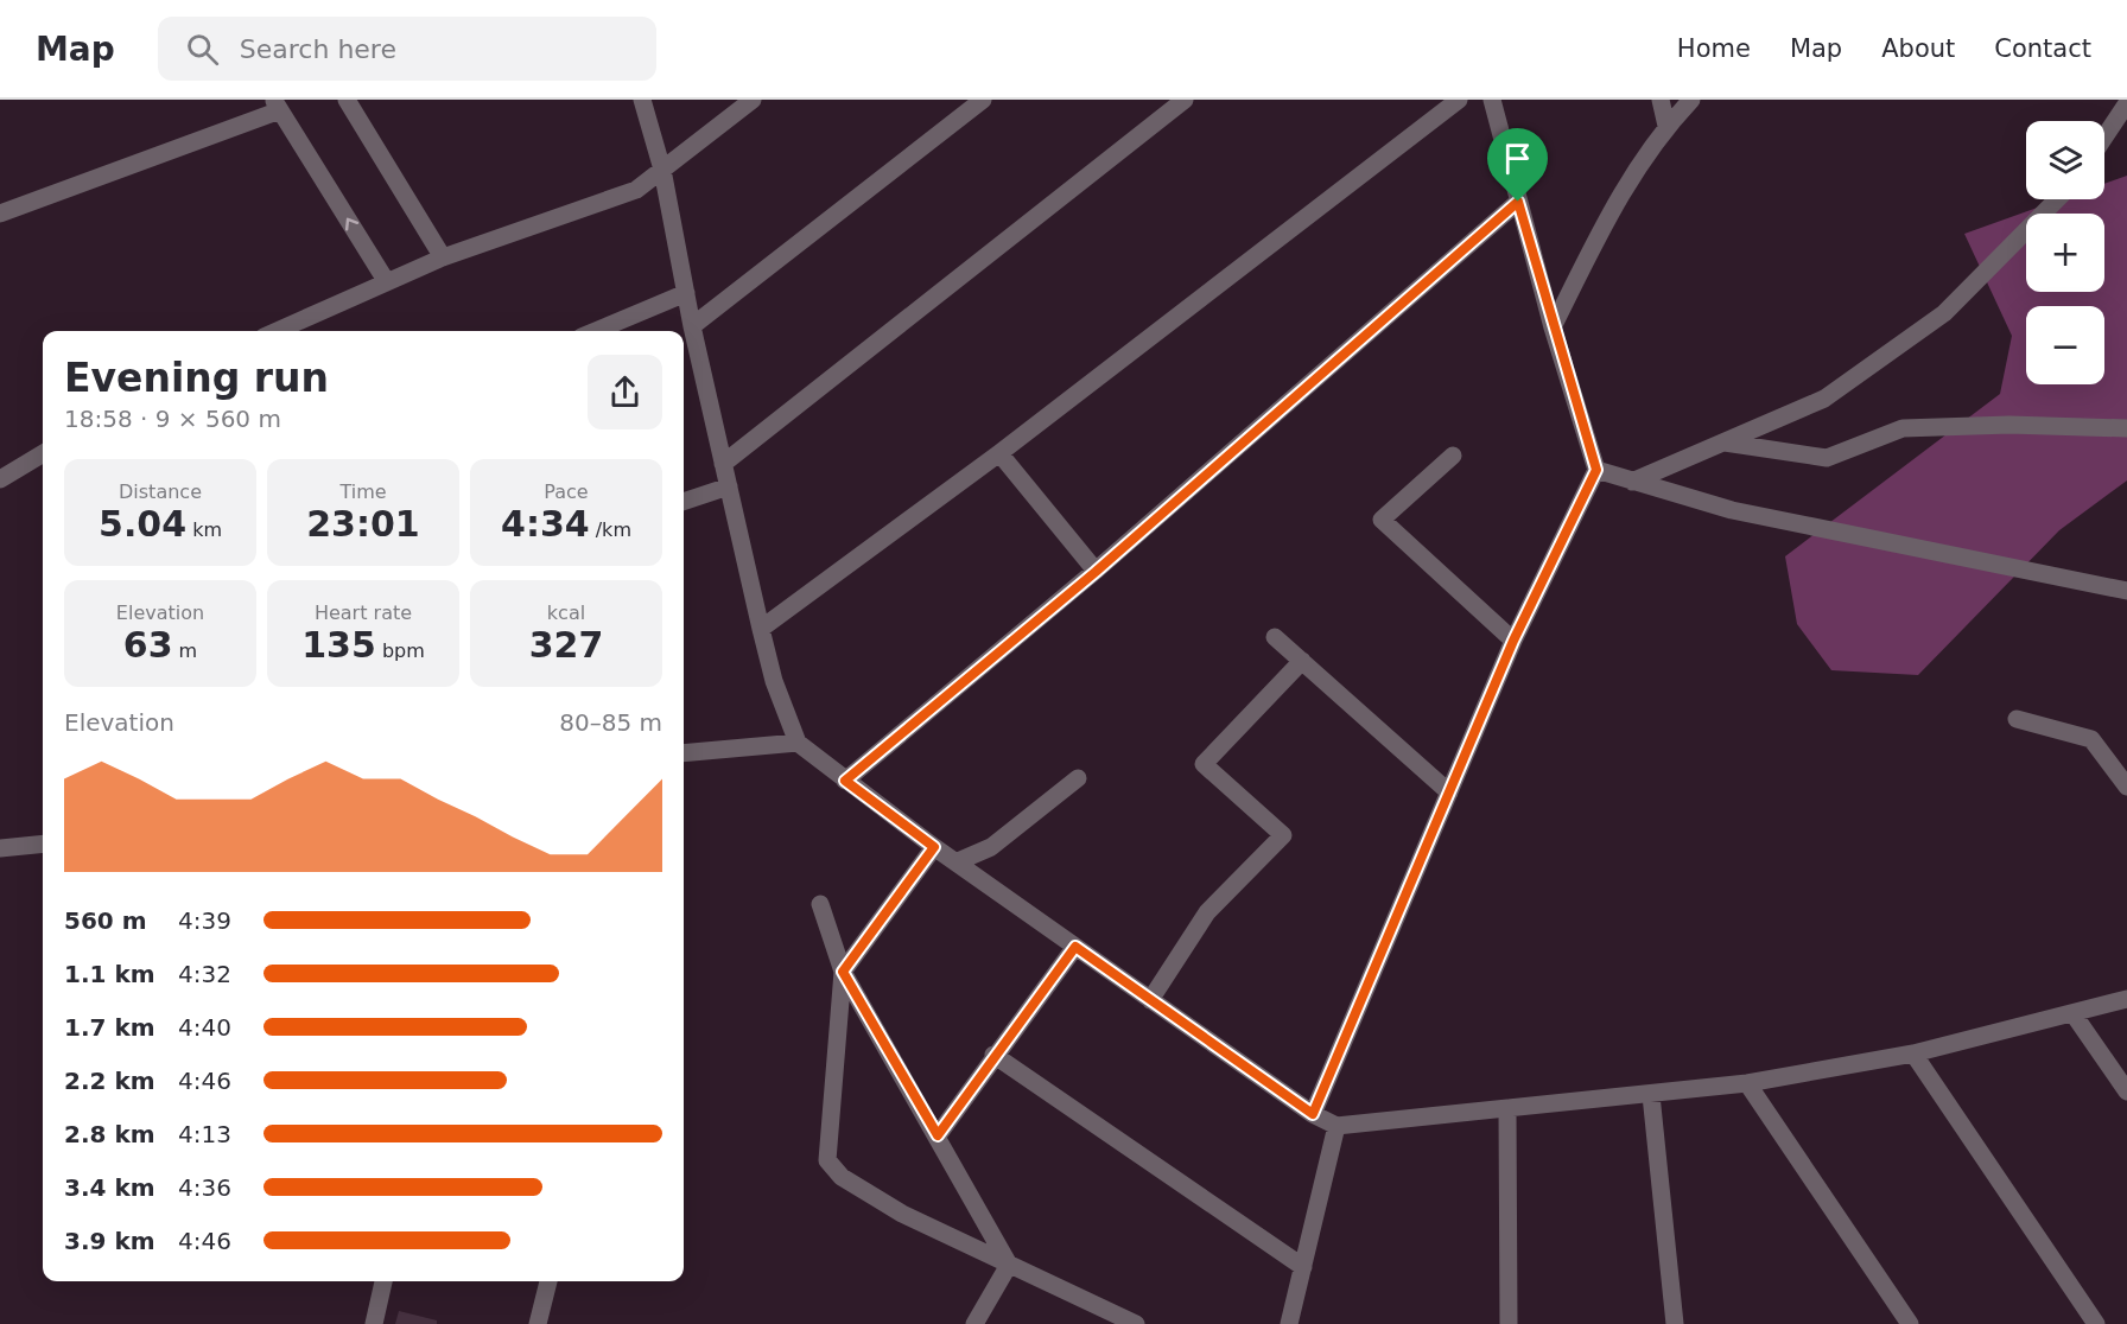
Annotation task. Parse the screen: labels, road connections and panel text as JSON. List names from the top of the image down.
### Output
{
  "page": {
    "header": "Map",
    "search": "Search here",
    "nav": [
      "Home",
      "Map",
      "About",
      "Contact"
    ],
    "map_buttons": ["+", "−"],
    "heading": ["Evening run", "18:58 · 9 × 560 m"],
    "stats": [
      ["Distance", "5.04 km"],
      ["Time", "23:01"],
      ["Pace", "4:34 /km"],
      ["Elevation", "63 m"],
      ["Heart rate", "135 bpm"],
      ["kcal", "327"]
    ],
    "chart": ["Elevation", "80–85 m"],
    "list": [
      {
        "name": "560 m",
        "note": "4:39"
      },
      {
        "name": "1.1 km",
        "note": "4:32"
      },
      {
        "name": "1.7 km",
        "note": "4:40"
      },
      {
        "name": "2.2 km",
        "note": "4:46"
      },
      {
        "name": "2.8 km",
        "note": "4:13"
      },
      {
        "name": "3.4 km",
        "note": "4:36"
      },
      {
        "name": "3.9 km",
        "note": "4:46"
      }
    ]
  }
}
